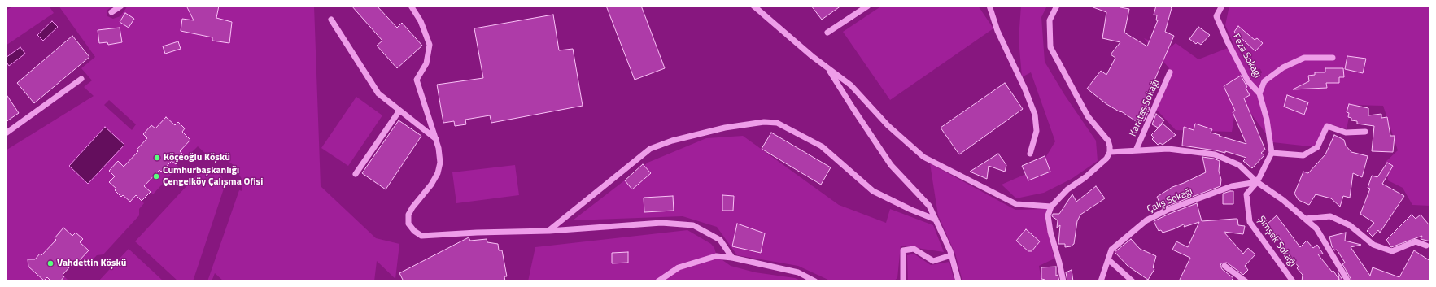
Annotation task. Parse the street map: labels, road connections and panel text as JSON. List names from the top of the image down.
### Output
{
  "streets": {
    "street": [
      "Feza Sokağı",
      "Karataş Sokağı",
      "Çalış Sokağı",
      "Şimşek Sokağı"
    ]
  },
  "crossings": [
    ["Feza Sokağı", "Şimşek Sokağı"],
    ["Çalış Sokağı", "Şimşek Sokağı"]
  ],
  "places": ["Köçeoğlu Köşkü", "Cumhurbaşkanlığı Çengelköy Çalışma Ofisi", "Vahdettin Köşkü"]
}
